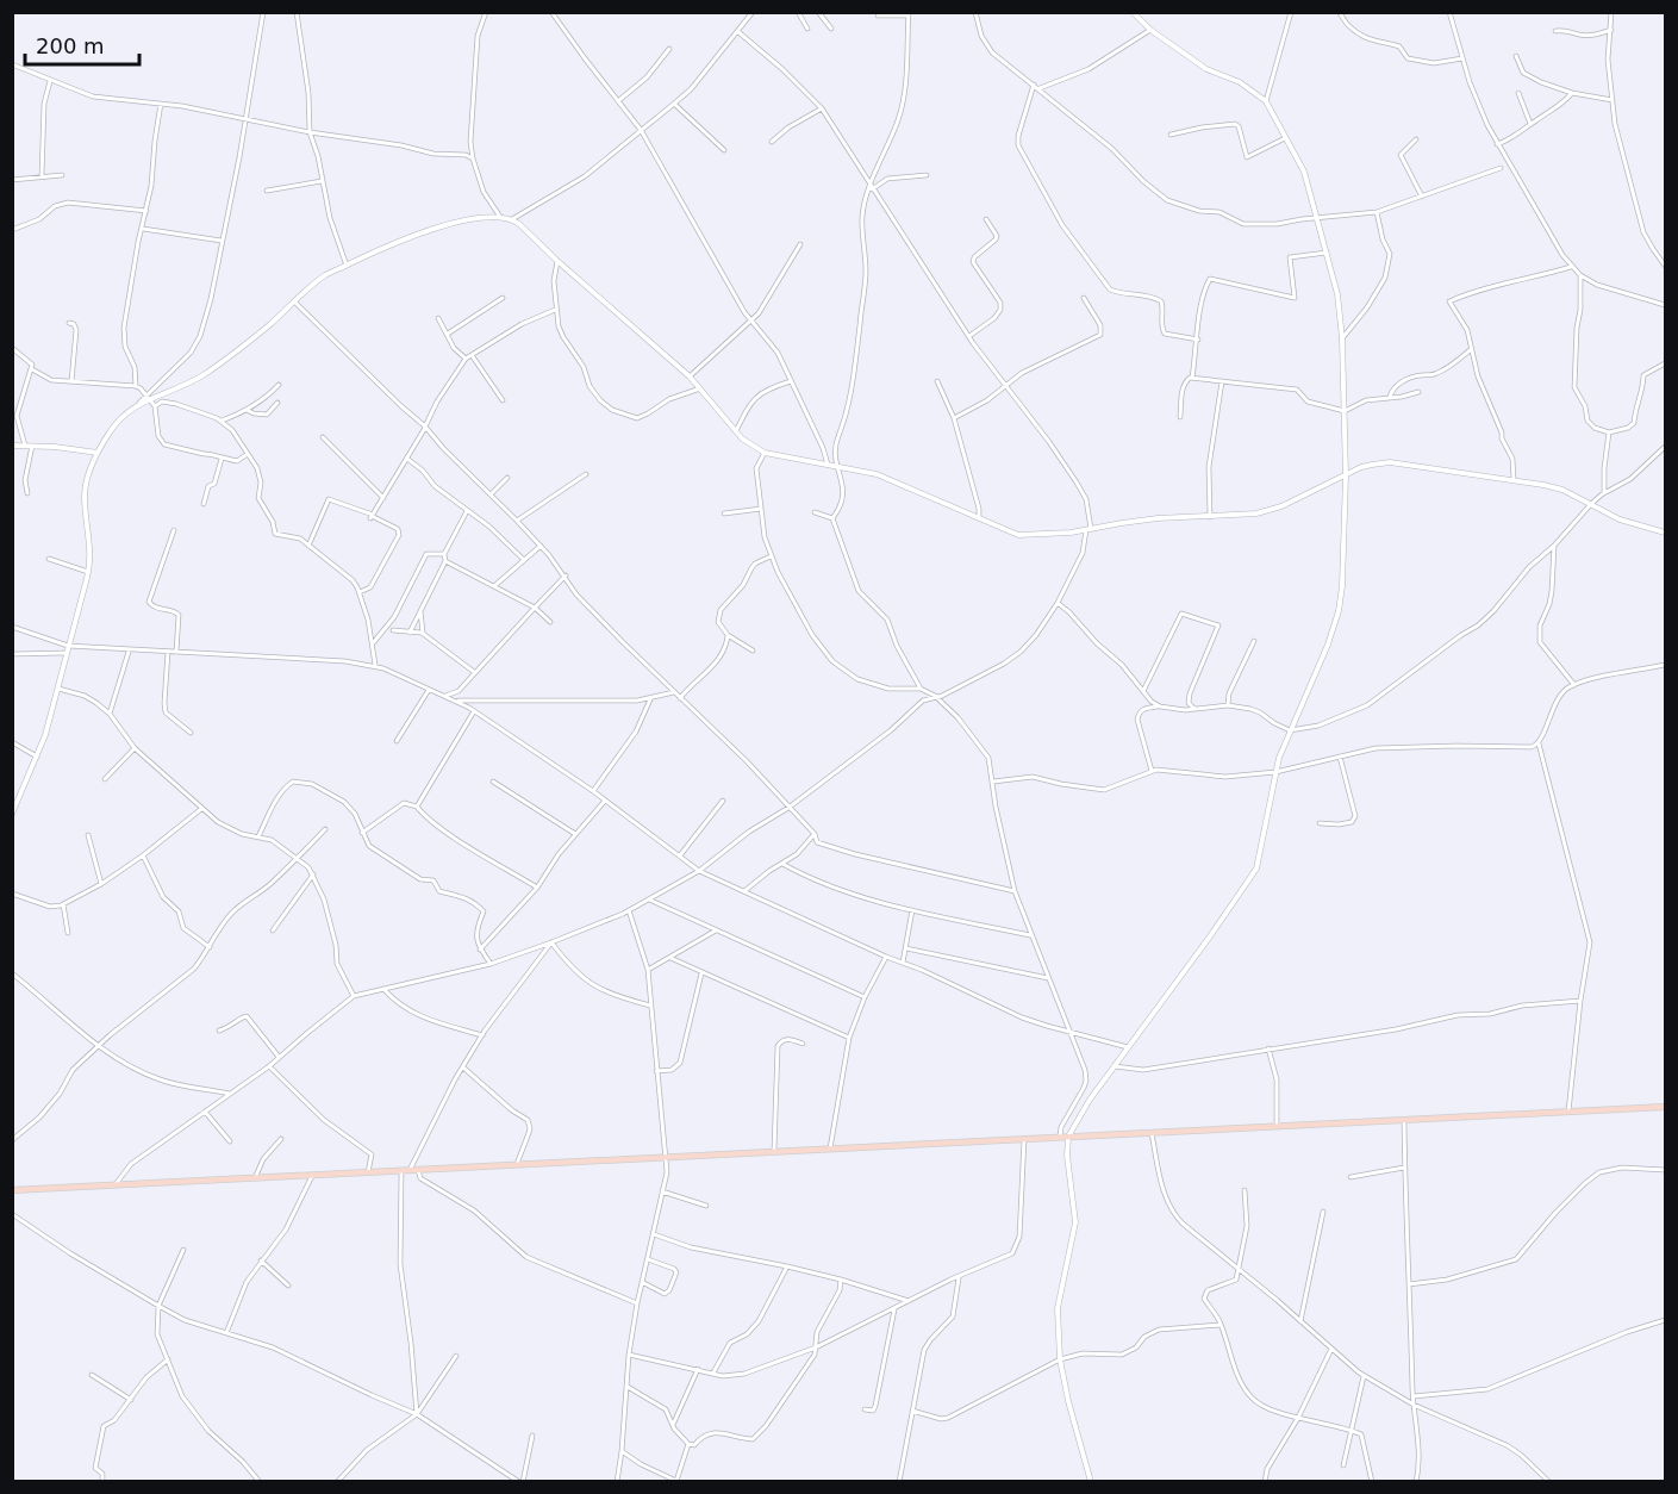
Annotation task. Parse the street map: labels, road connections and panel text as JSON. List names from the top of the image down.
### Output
{
  "scale_bar": "200 m"
}
